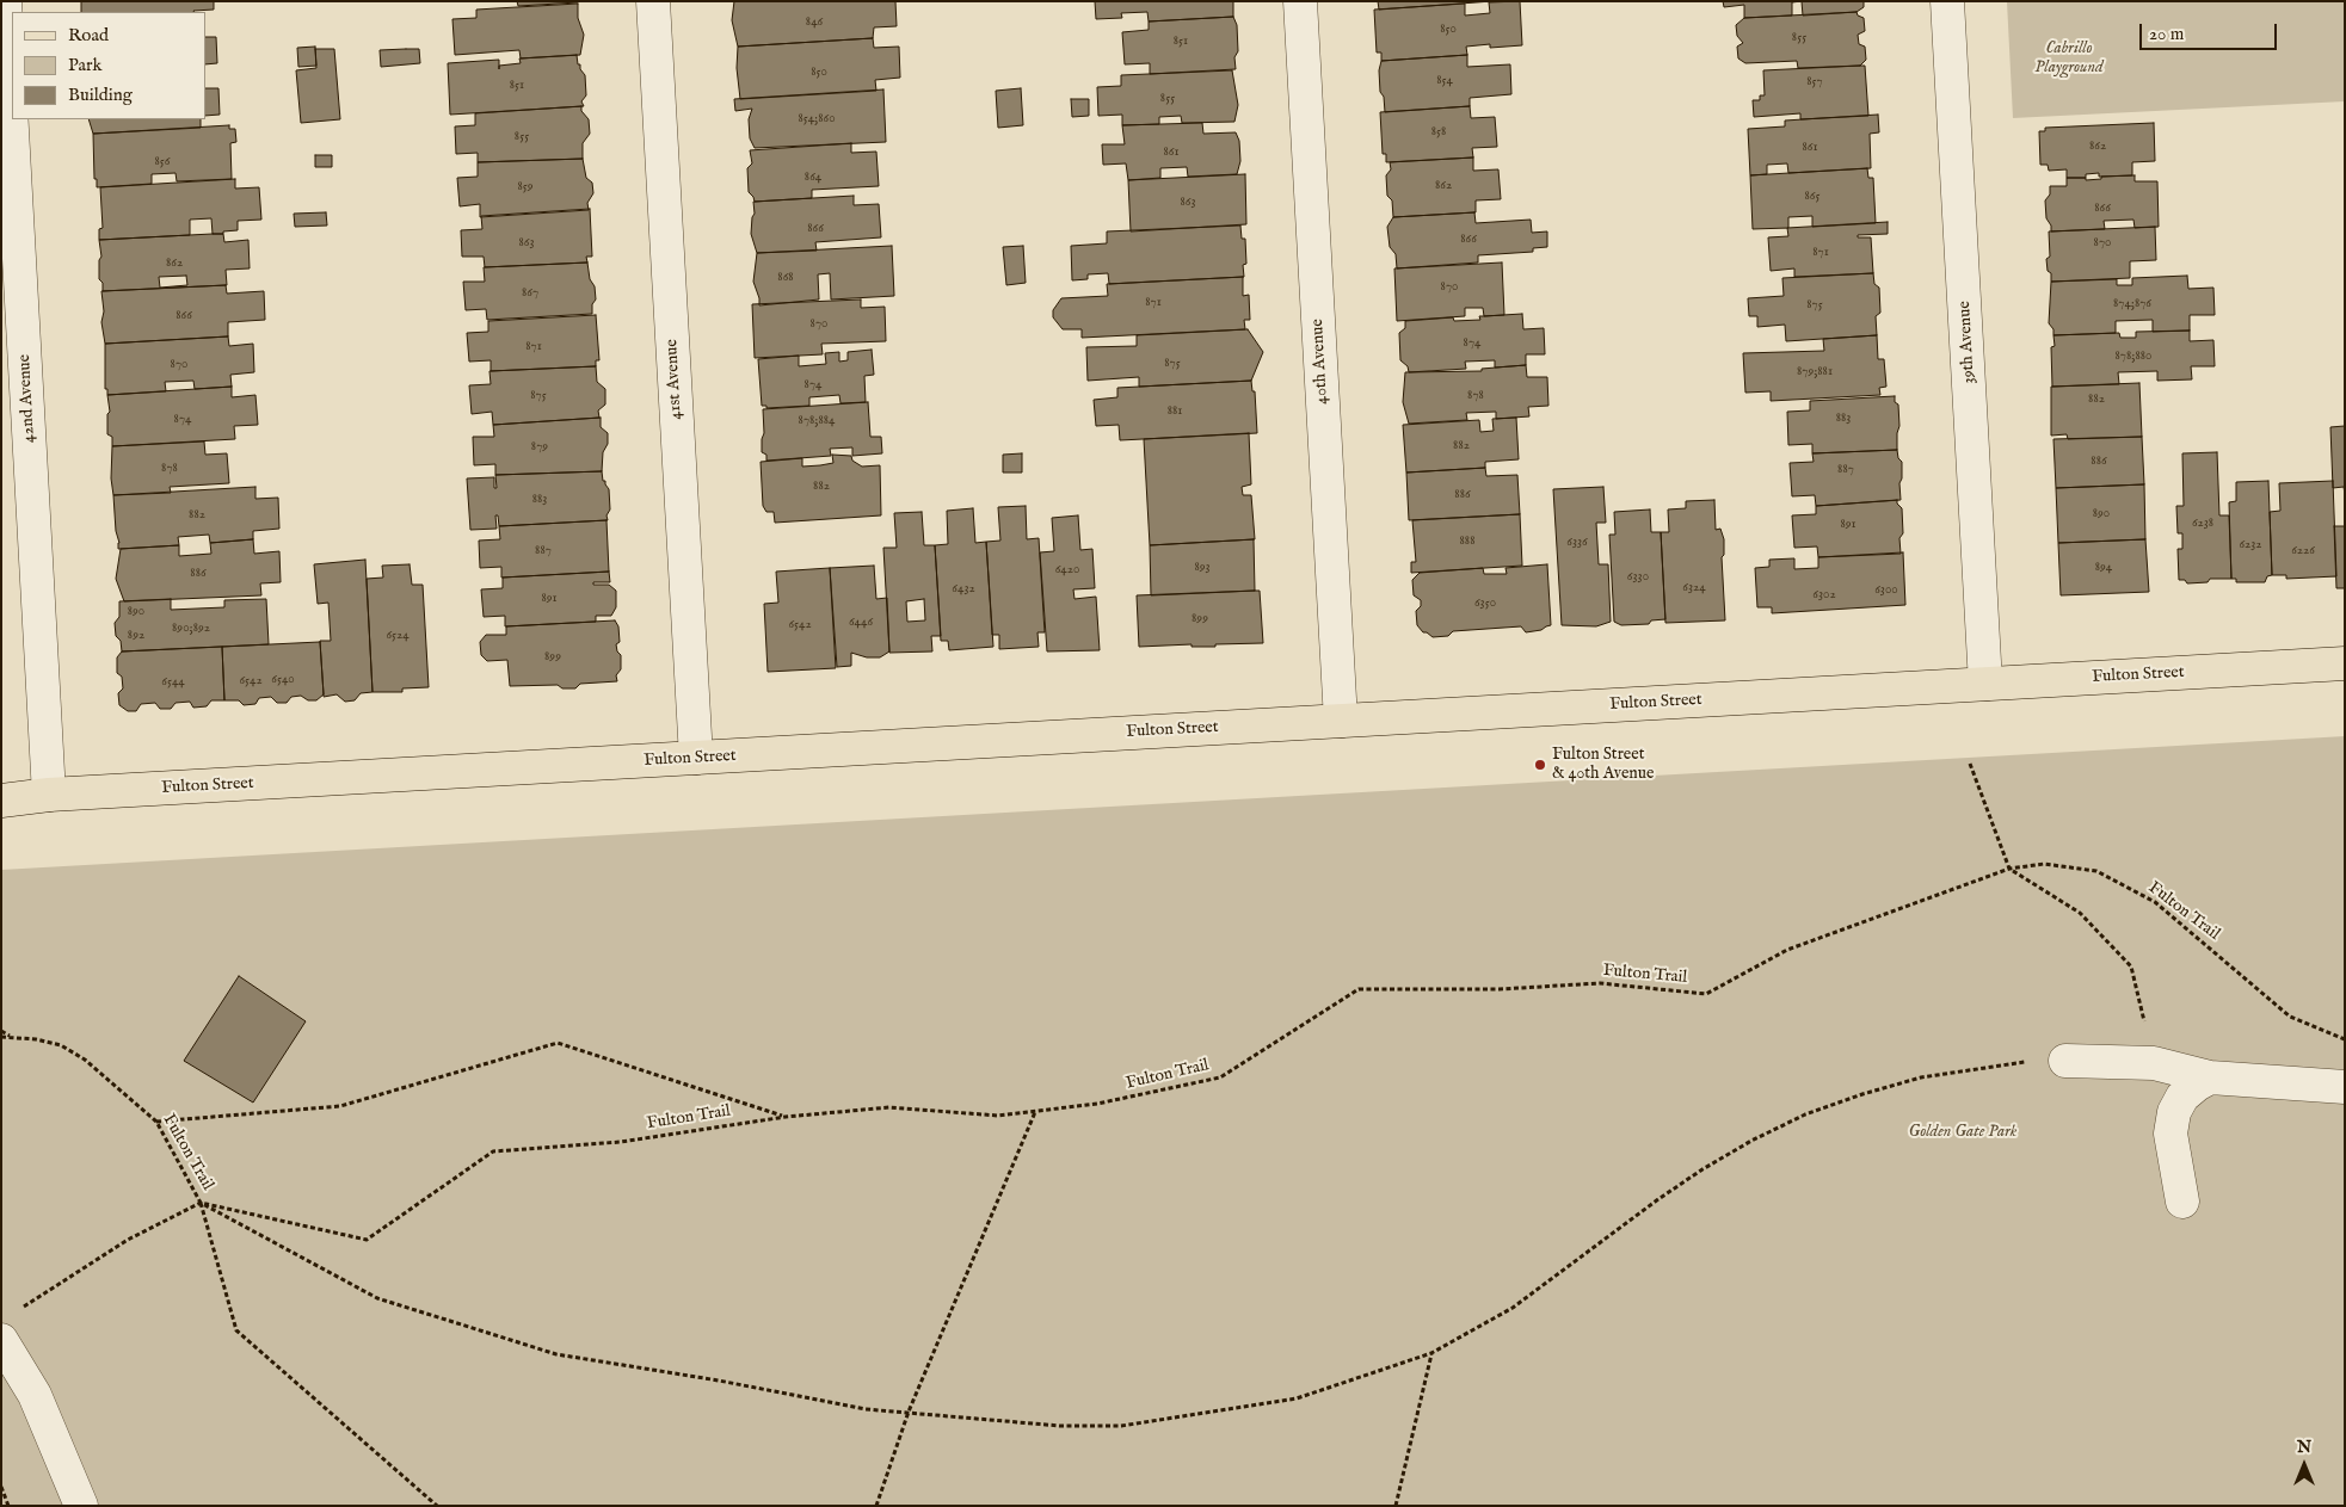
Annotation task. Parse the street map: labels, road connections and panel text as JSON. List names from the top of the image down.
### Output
{
  "streets": {
    "main road": ["Fulton Street"],
    "street": [
      "39th Avenue",
      "40th Avenue",
      "41st Avenue",
      "42nd Avenue"
    ],
    "path": ["Fulton Trail"]
  },
  "crossings": [
    ["39th Avenue", "Fulton Street"],
    ["40th Avenue", "Fulton Street"],
    ["41st Avenue", "Fulton Street"],
    ["42nd Avenue", "Fulton Street"]
  ],
  "parks": ["Cabrillo Playground", "Golden Gate Park"],
  "places": ["Fulton Street & 40th Avenue"],
  "house_numbers": [
    "846",
    "850",
    "855",
    "851",
    "850",
    "854",
    "857",
    "851",
    "855",
    "854;860",
    "858",
    "855",
    "862",
    "861",
    "861",
    "856",
    "864",
    "862",
    "859",
    "865",
    "863",
    "866",
    "866",
    "866",
    "863",
    "870",
    "871",
    "862",
    "868",
    "870",
    "867",
    "871",
    "874;876",
    "875",
    "866",
    "870",
    "874",
    "871",
    "878;880",
    "875",
    "870",
    "879;881",
    "874",
    "875",
    "878",
    "882",
    "881",
    "883",
    "874",
    "878;884",
    "882",
    "879",
    "886",
    "878",
    "887",
    "882",
    "886",
    "883",
    "890",
    "882",
    "6238",
    "891",
    "888",
    "6336",
    "6232",
    "887",
    "6226",
    "893",
    "894",
    "6420",
    "886",
    "6330",
    "6324",
    "6432",
    "6300",
    "6302",
    "891",
    "6350",
    "890",
    "899",
    "6446",
    "6542",
    "890;892",
    "892",
    "6524",
    "899",
    "6540",
    "6542",
    "6544"
  ],
  "legend": ["Road", "Park", "Building"],
  "scale_bar": "20 m",
  "north": "top"
}
